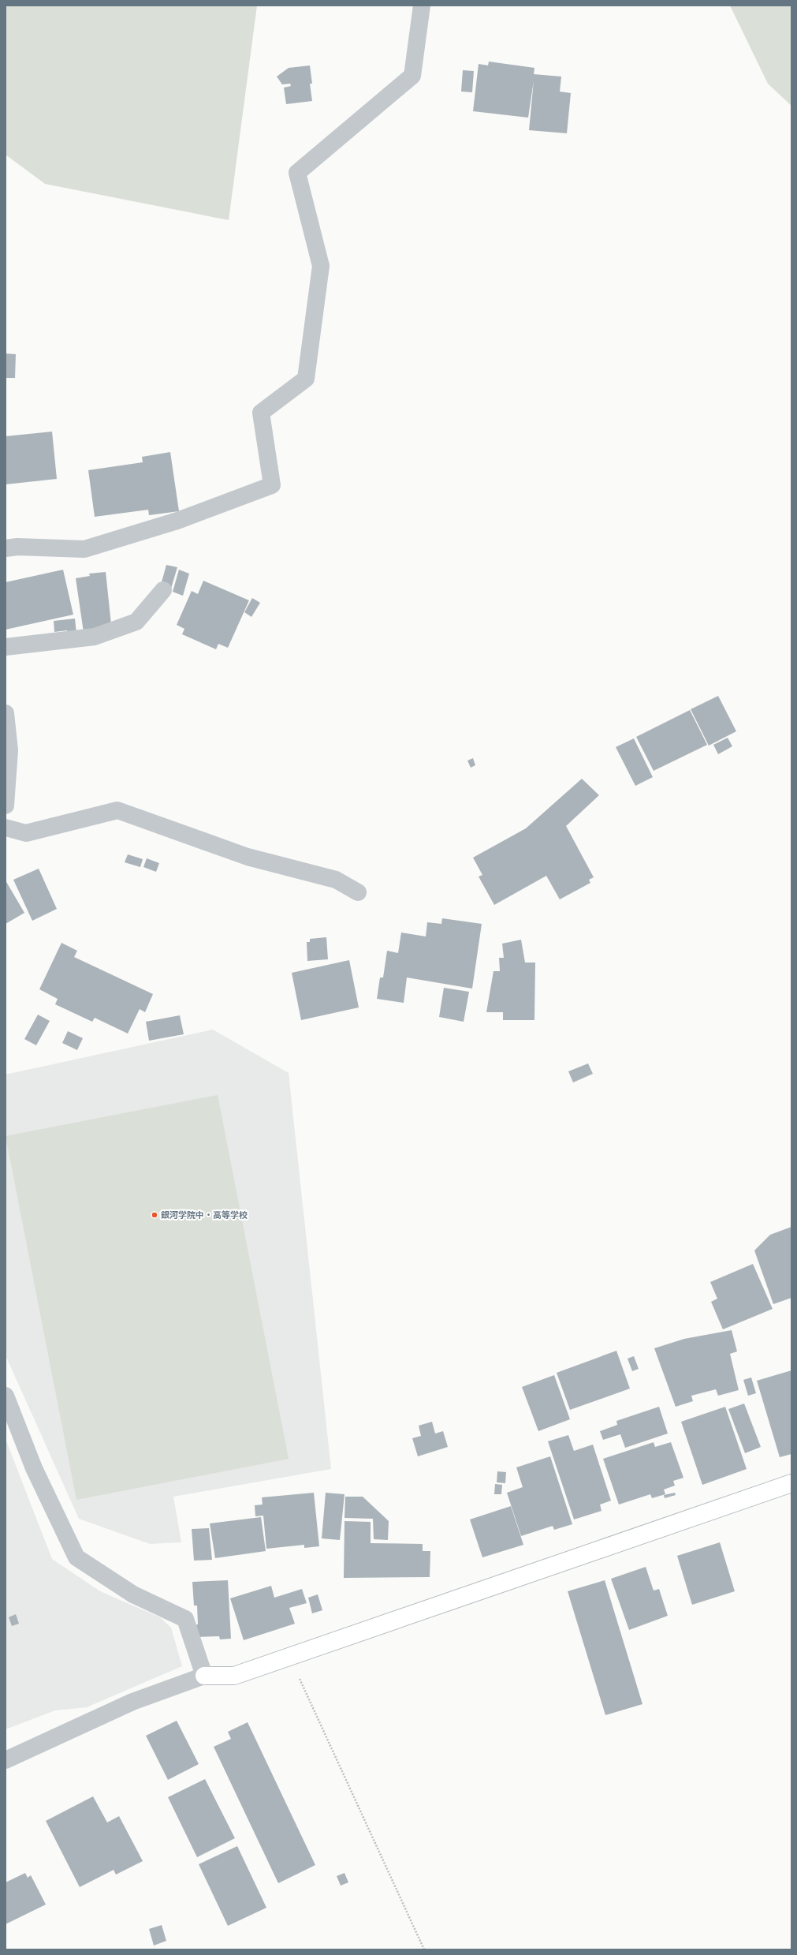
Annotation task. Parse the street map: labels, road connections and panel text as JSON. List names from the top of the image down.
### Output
{
  "places": ["銀河学院中・高等学校"]
}
